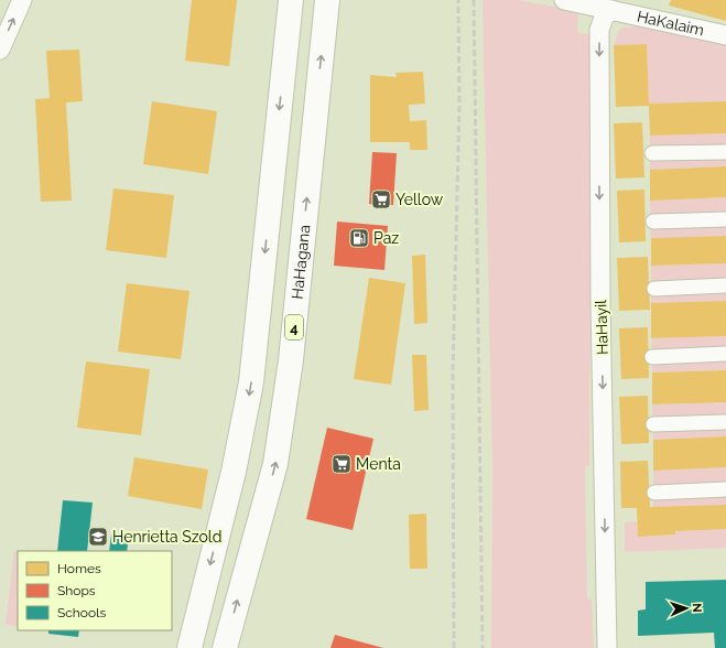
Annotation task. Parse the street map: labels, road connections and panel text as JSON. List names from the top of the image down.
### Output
{
  "streets": {
    "highway": ["HaHagana", "4"],
    "street": ["HaKalaim", "HaHayil"]
  },
  "crossings": [
    ["HaKalaim", "HaHayil"]
  ],
  "one_way": ["HaHayil"],
  "places": {
    "supermarket": ["Yellow", "Menta"],
    "fuel station": ["Paz"],
    "school or university": ["Henrietta Szold"]
  },
  "legend": ["Homes", "Shops", "Schools"],
  "north": "right"
}
